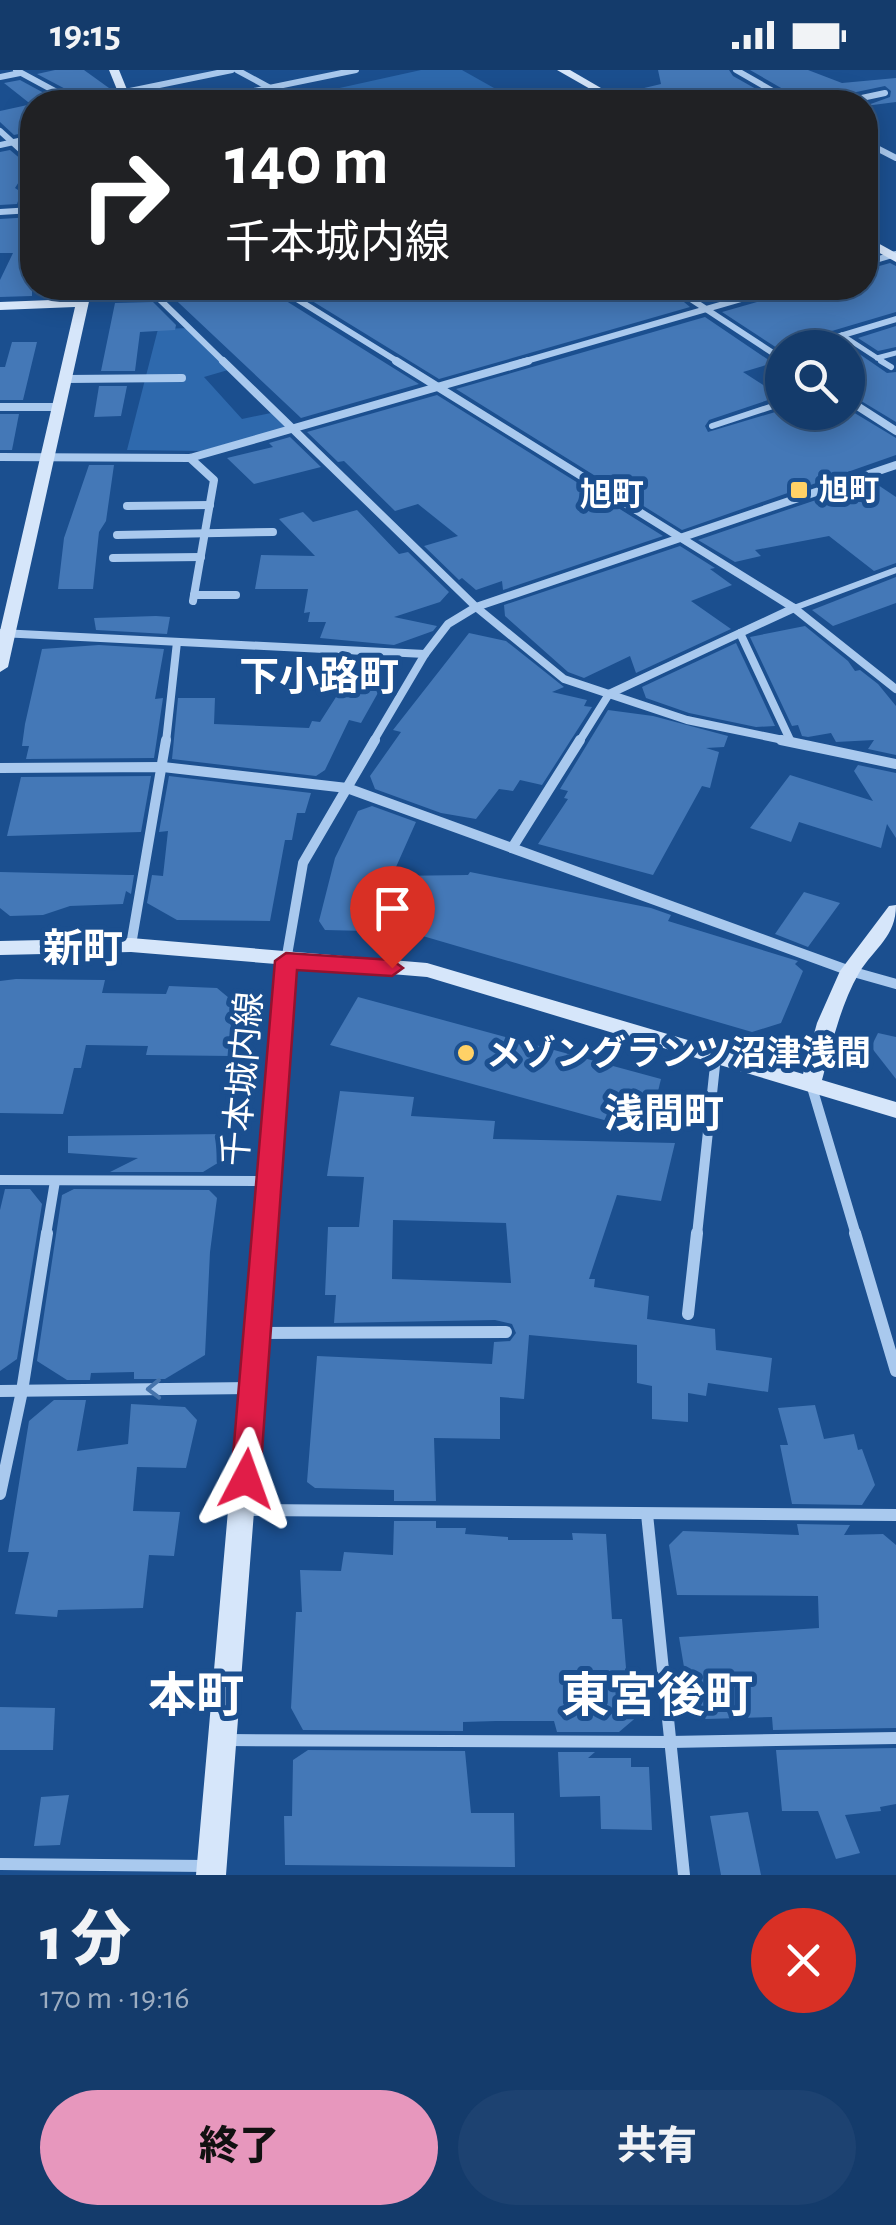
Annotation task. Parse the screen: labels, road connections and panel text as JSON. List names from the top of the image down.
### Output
{
  "streets": {
    "main road": ["千本城内線"]
  },
  "districts": [
    "旭町",
    "下小路町",
    "新町",
    "浅間町",
    "本町",
    "東宮後町"
  ],
  "places": {
    "transit": ["旭町"],
    "other": ["メゾングランツ沼津浅間"]
  },
  "page": {
    "status": "19:15",
    "turn": ["140 m", "千本城内線"],
    "heading": ["1 分", "170 m · 19:16"],
    "buttons": ["終了", "共有"]
  }
}
